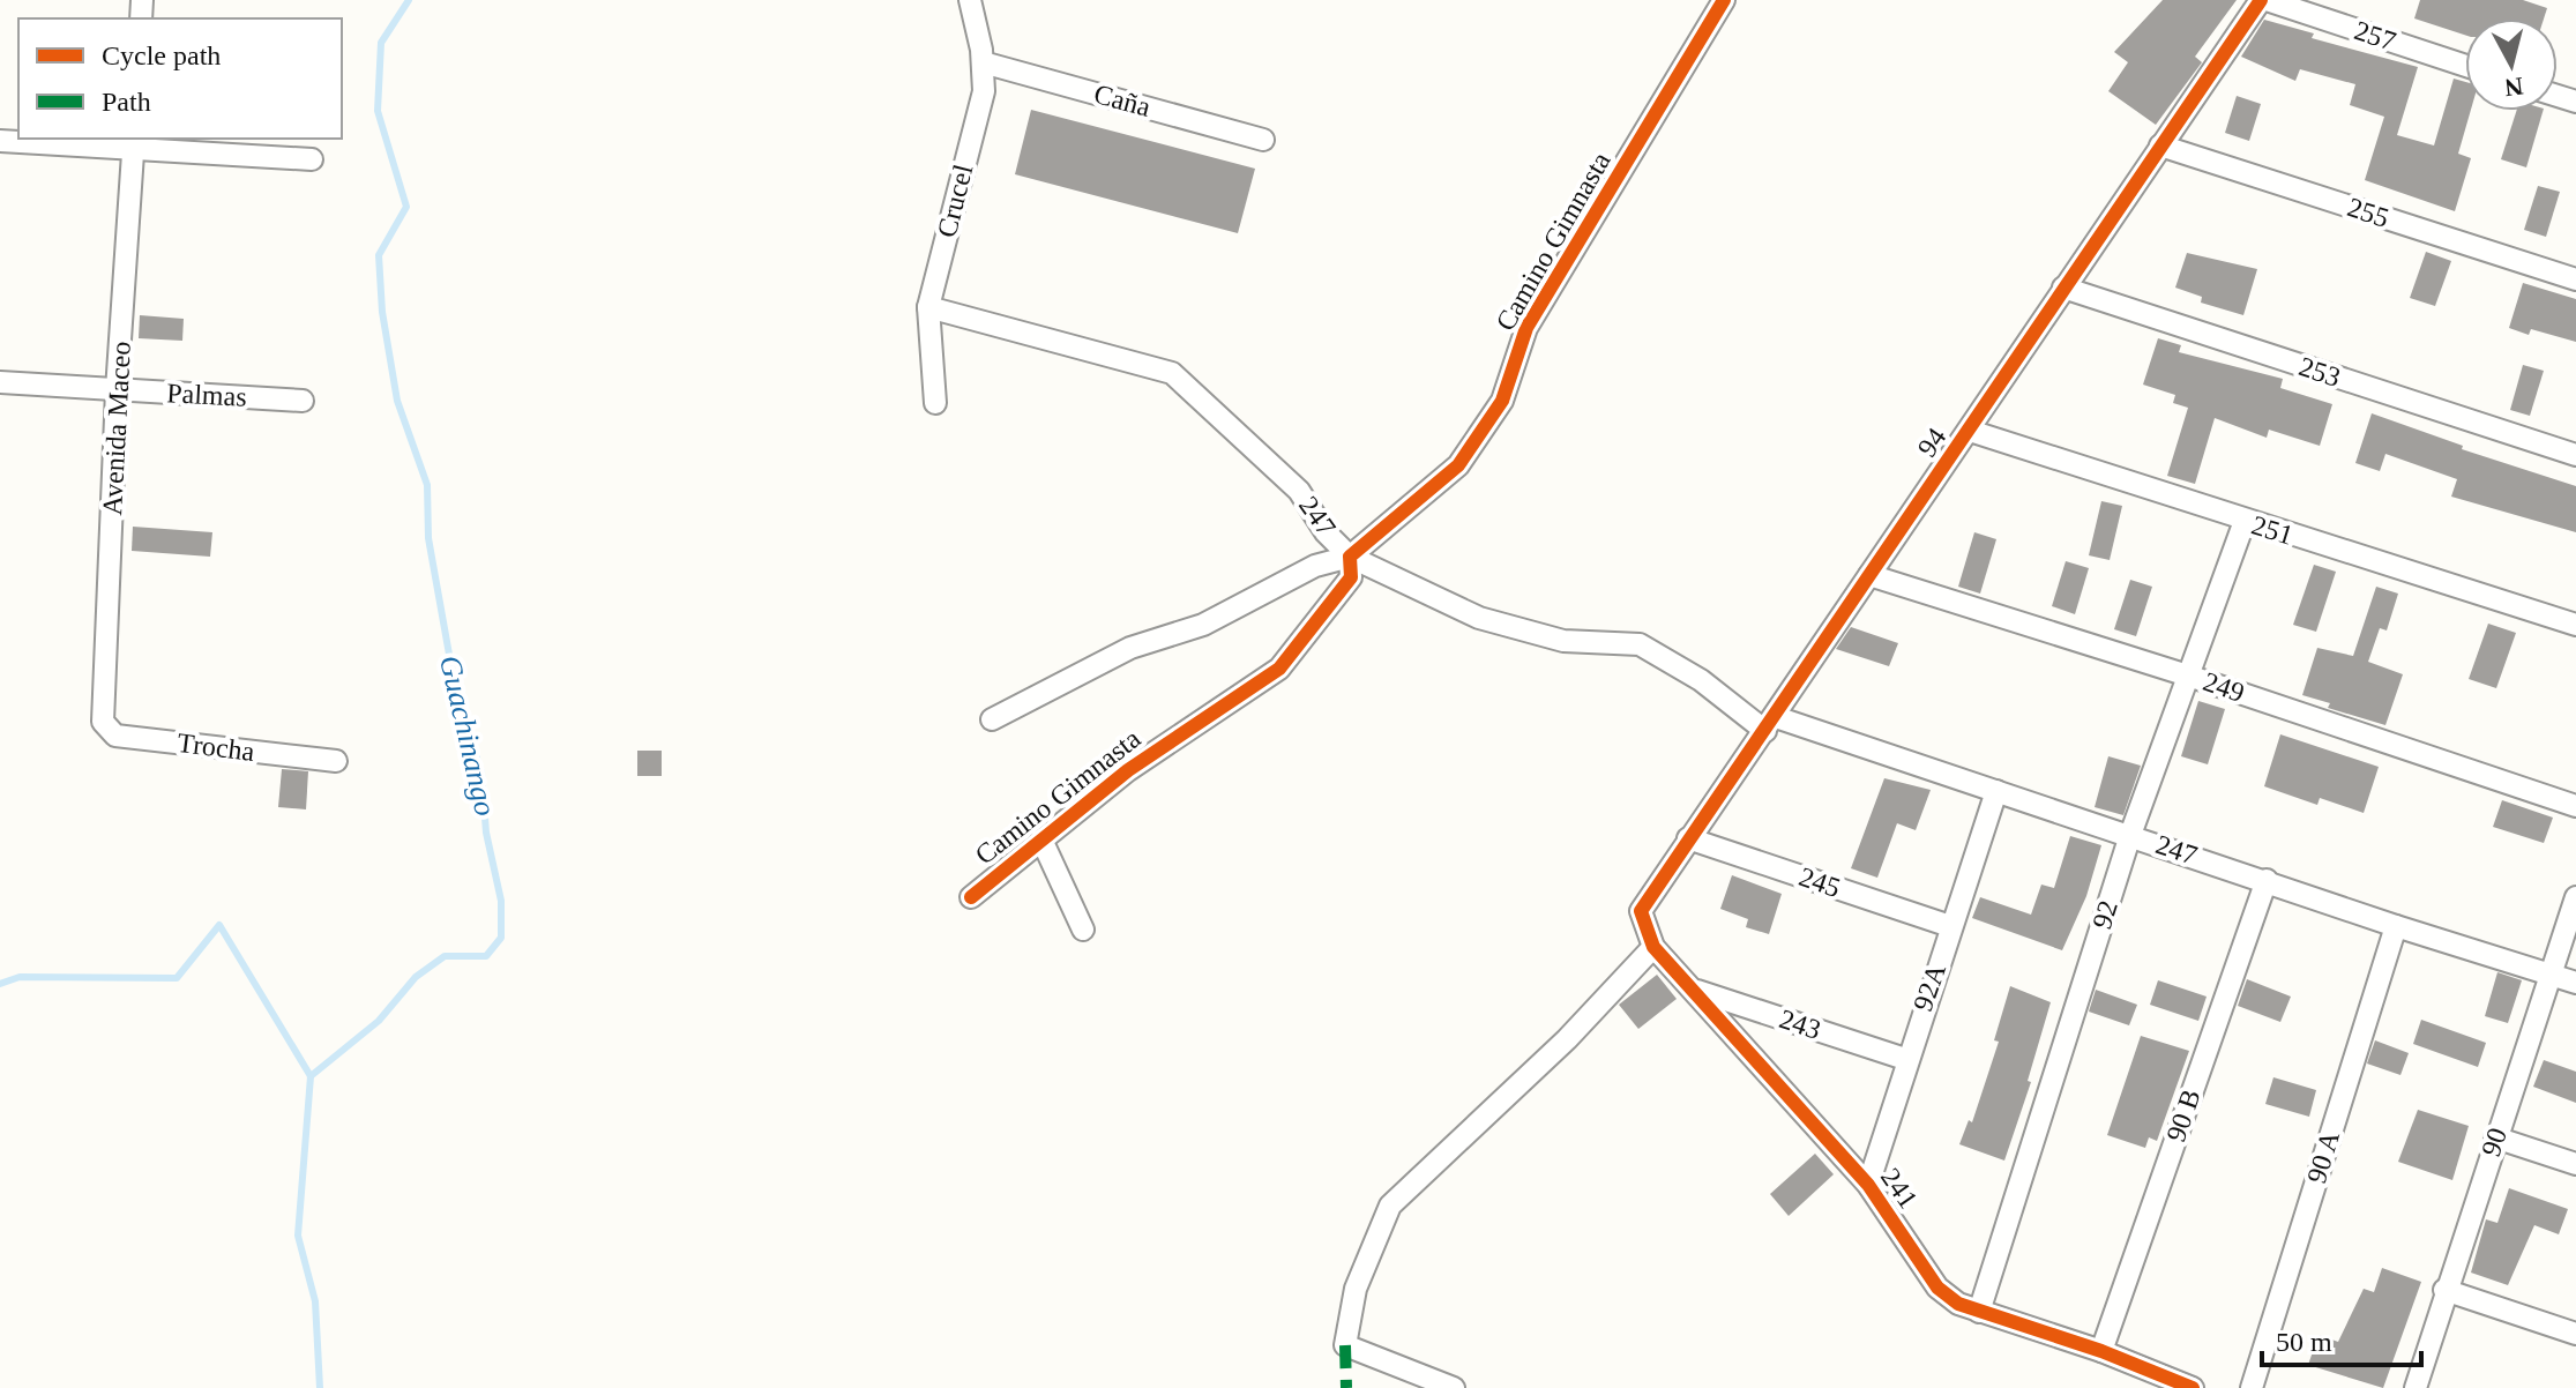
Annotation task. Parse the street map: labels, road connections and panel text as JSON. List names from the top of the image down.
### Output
{
  "streets": {
    "street": [
      "257",
      "Caña",
      "Crucel",
      "255",
      "Camino Gimnasta",
      "253",
      "Palmas",
      "Avenida Maceo",
      "94",
      "247",
      "251",
      "249",
      "Trocha",
      "245",
      "92",
      "92A",
      "243",
      "90 B",
      "90",
      "90 A",
      "241"
    ]
  },
  "crossings": [
    ["257", "94"],
    ["Caña", "Crucel"],
    ["Crucel", "247"],
    ["255", "94"],
    ["Camino Gimnasta", "247"],
    ["253", "94"],
    ["Palmas", "Avenida Maceo"],
    ["Avenida Maceo", "Trocha"],
    ["94", "247"],
    ["94", "251"],
    ["94", "249"],
    ["94", "245"],
    ["94", "241"],
    ["247", "92"],
    ["247", "92A"],
    ["247", "90 B"],
    ["247", "90"],
    ["247", "90 A"],
    ["251", "92"],
    ["249", "92"],
    ["245", "92A"],
    ["92", "241"],
    ["92A", "243"],
    ["92A", "241"],
    ["243", "241"],
    ["90 B", "241"]
  ],
  "water": ["Guachinango"],
  "legend": ["Cycle path", "Path"],
  "scale_bar": "50 m",
  "north": "bottom"
}
